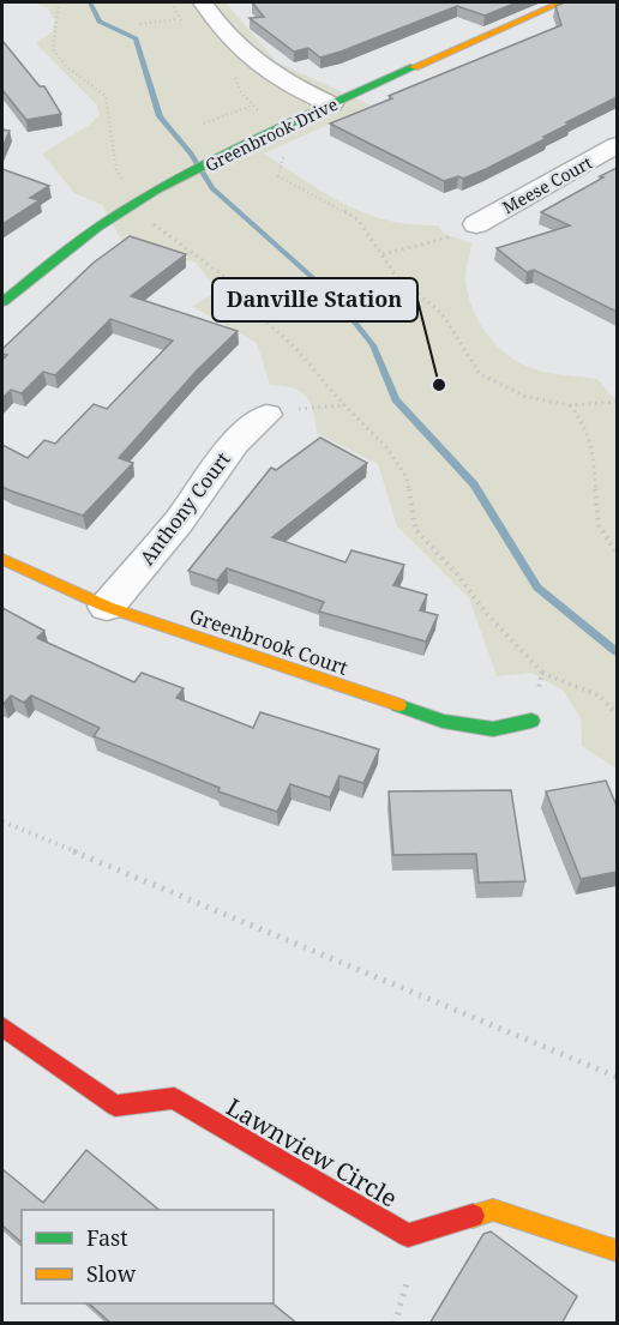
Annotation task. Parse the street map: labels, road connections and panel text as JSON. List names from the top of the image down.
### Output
{
  "streets": {
    "street": [
      "Greenbrook Drive",
      "Meese Court",
      "Anthony Court",
      "Greenbrook Court",
      "Lawnview Circle"
    ]
  },
  "crossings": [
    ["Anthony Court", "Greenbrook Court"]
  ],
  "places": ["Danville Station"],
  "legend": ["Fast", "Slow"]
}
